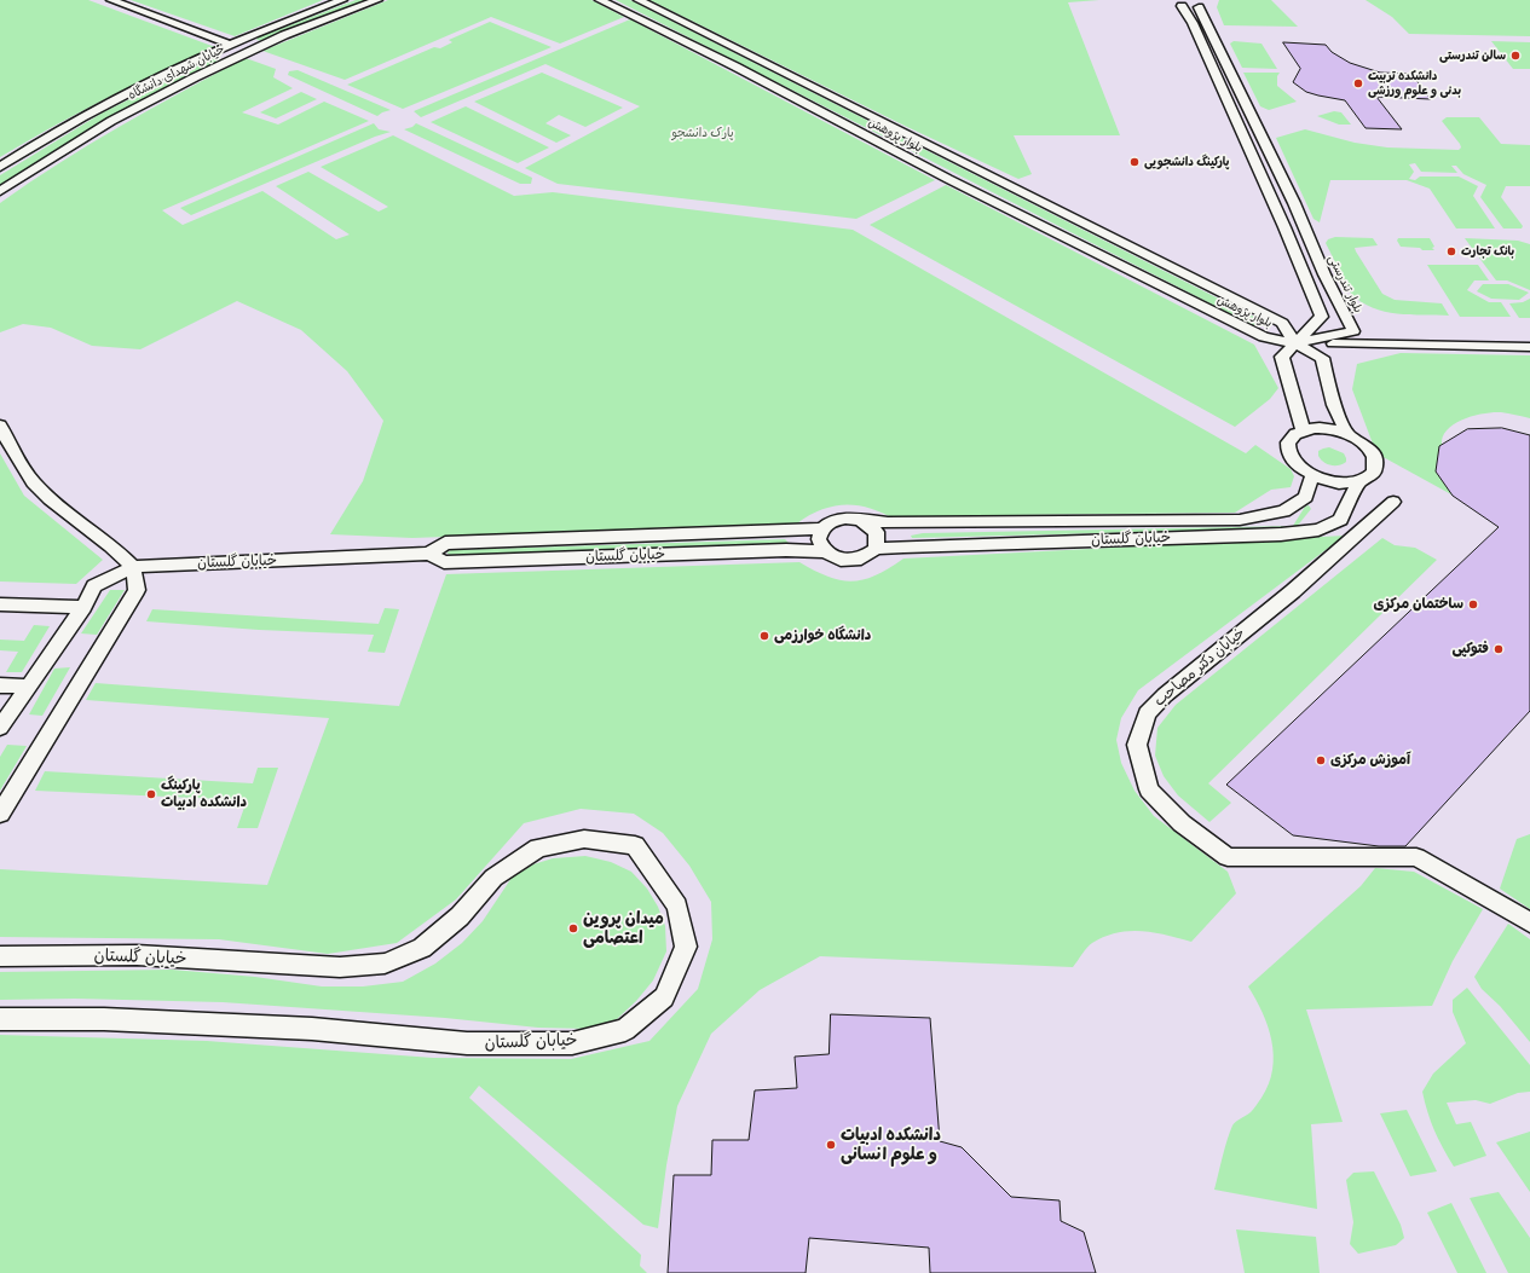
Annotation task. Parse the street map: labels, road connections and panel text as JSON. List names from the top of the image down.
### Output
{
  "streets": {
    "lane": [
      "خیابان شهدای دانشگاه",
      "بلوار پژوهش",
      "بلوار تندرستی",
      "خیابان گلستان",
      "خیابان دکتر مصاحب"
    ]
  },
  "crossings": [
    ["بلوار پژوهش", "بلوار تندرستی"]
  ],
  "parks": ["پارک دانشجو"],
  "places": [
    "سالن تندرستی",
    "دانشکده تربیت بدنی و علوم ورزشی",
    "پارکینگ دانشجویی",
    "بانک تجارت",
    "ساختمان مرکزی",
    "دانشگاه خوارزمی",
    "فتوکپی",
    "آموزش مرکزی",
    "پارکینگ دانشکده ادبیات",
    "میدان پروین اعتصامی",
    "دانشکده ادبیات و علوم انسانی"
  ]
}
